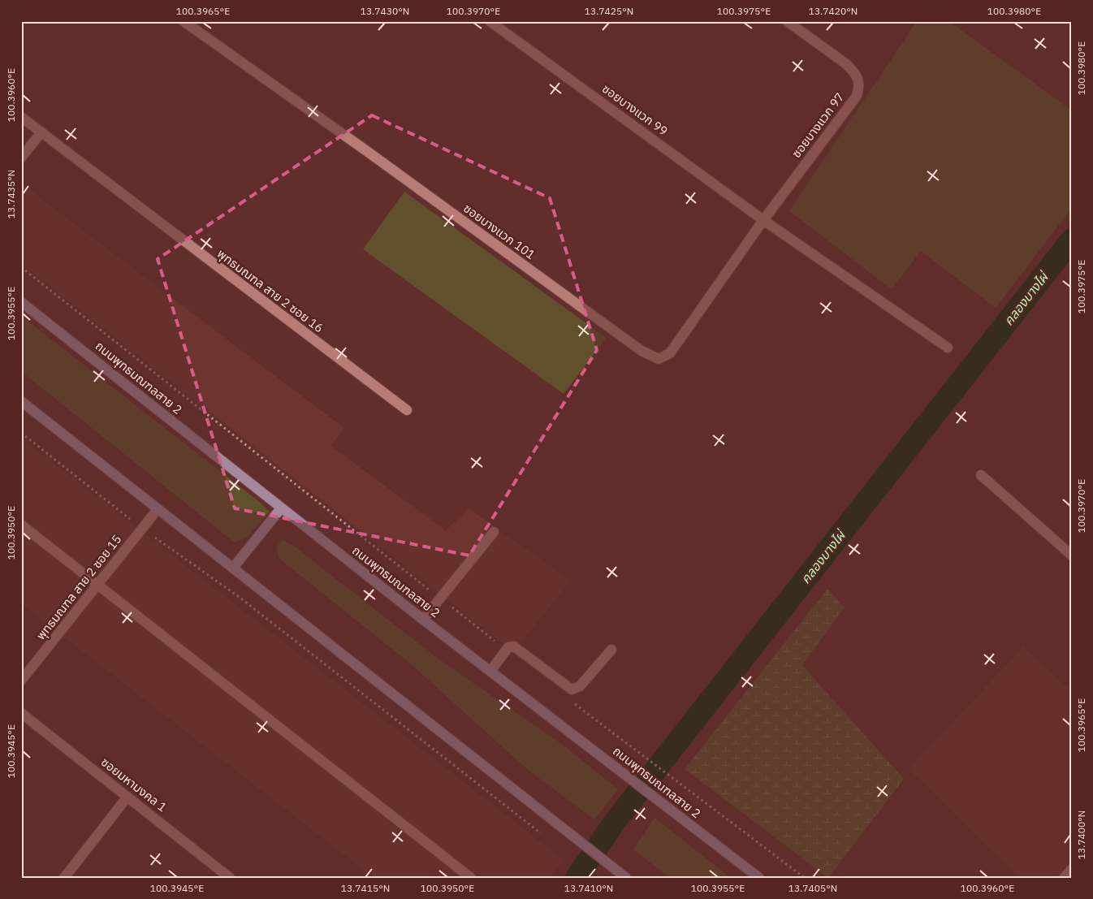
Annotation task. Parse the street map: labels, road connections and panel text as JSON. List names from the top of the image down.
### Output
{
  "streets": {
    "main road": ["ถนนพุทธมณฑลสาย 2"],
    "street": [
      "ซอยบางแวก 99",
      "ซอยบางแวก 97",
      "ซอยบางแวก 101",
      "พุทธมณฑล สาย 2 ซอย 16",
      "พุทธมณฑล สาย 2 ซอย 15",
      "ซอยมหามงคล 1"
    ]
  },
  "crossings": [
    ["ซอยบางแวก 99", "ซอยบางแวก 97"],
    ["ซอยบางแวก 99", "ซอยบางแวก 101"],
    ["ซอยบางแวก 97", "ซอยบางแวก 101"]
  ],
  "water": ["คลองบางไผ่"],
  "coordinates": [
    "100.3965°E",
    "13.7430°N",
    "100.3970°E",
    "13.7425°N",
    "100.3975°E",
    "13.7420°N",
    "100.3980°E",
    "100.3960°E",
    "13.7435°N",
    "100.3955°E",
    "100.3950°E",
    "100.3945°E",
    "13.7400°N",
    "13.7415°N",
    "13.7410°N",
    "13.7405°N"
  ]
}
